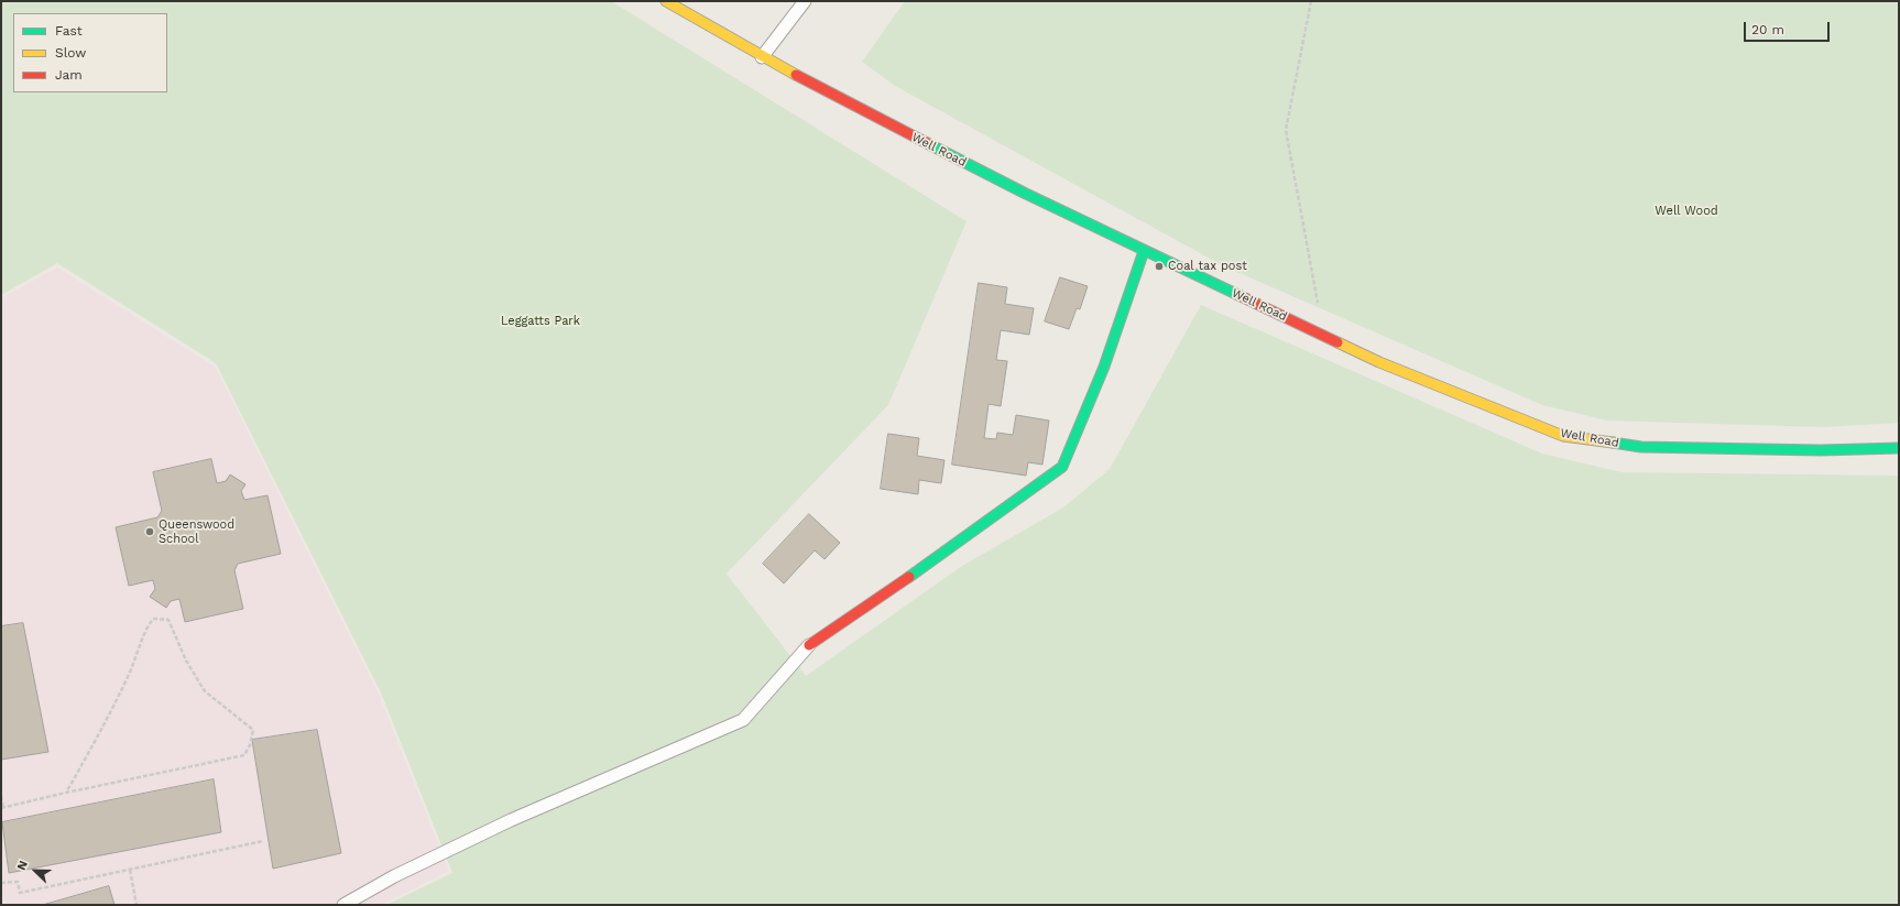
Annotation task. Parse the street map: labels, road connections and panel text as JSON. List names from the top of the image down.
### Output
{
  "streets": {
    "street": ["Well Road"]
  },
  "parks": ["Well Wood", "Leggatts Park"],
  "places": ["Coal tax post", "Queenswood School"],
  "legend": ["Fast", "Slow", "Jam"],
  "scale_bar": "20 m",
  "north": "top left"
}
